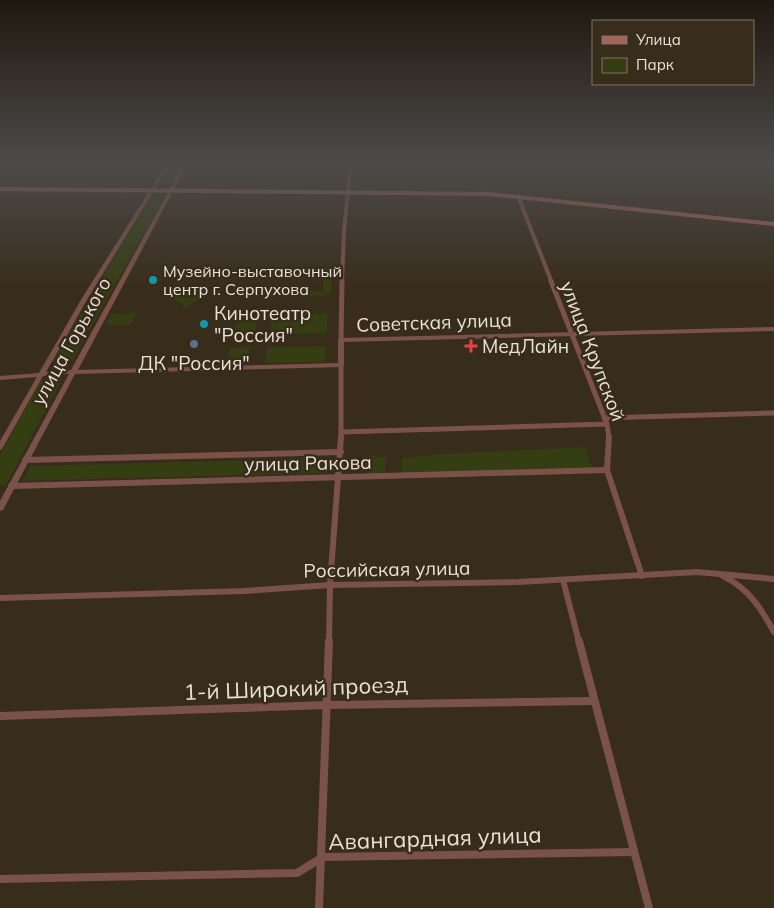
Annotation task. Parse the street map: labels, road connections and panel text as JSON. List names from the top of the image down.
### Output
{
  "streets": {
    "street": [
      "Советская улица",
      "улица Горького",
      "улица Крупской",
      "улица Ракова",
      "Российская улица",
      "1-й Широкий проезд",
      "Авангардная улица"
    ]
  },
  "crossings": [
    ["Советская улица", "улица Крупской"],
    ["улица Горького", "улица Ракова"],
    ["улица Крупской", "улица Ракова"],
    ["улица Крупской", "Российская улица"]
  ],
  "places": {
    "other": ["Музейно-выставочный центр г. Серпухова", "Кинотеатр \"Россия\"", "ДК \"Россия\""],
    "health": ["МедЛайн"]
  },
  "legend": ["Улица", "Парк"]
}
